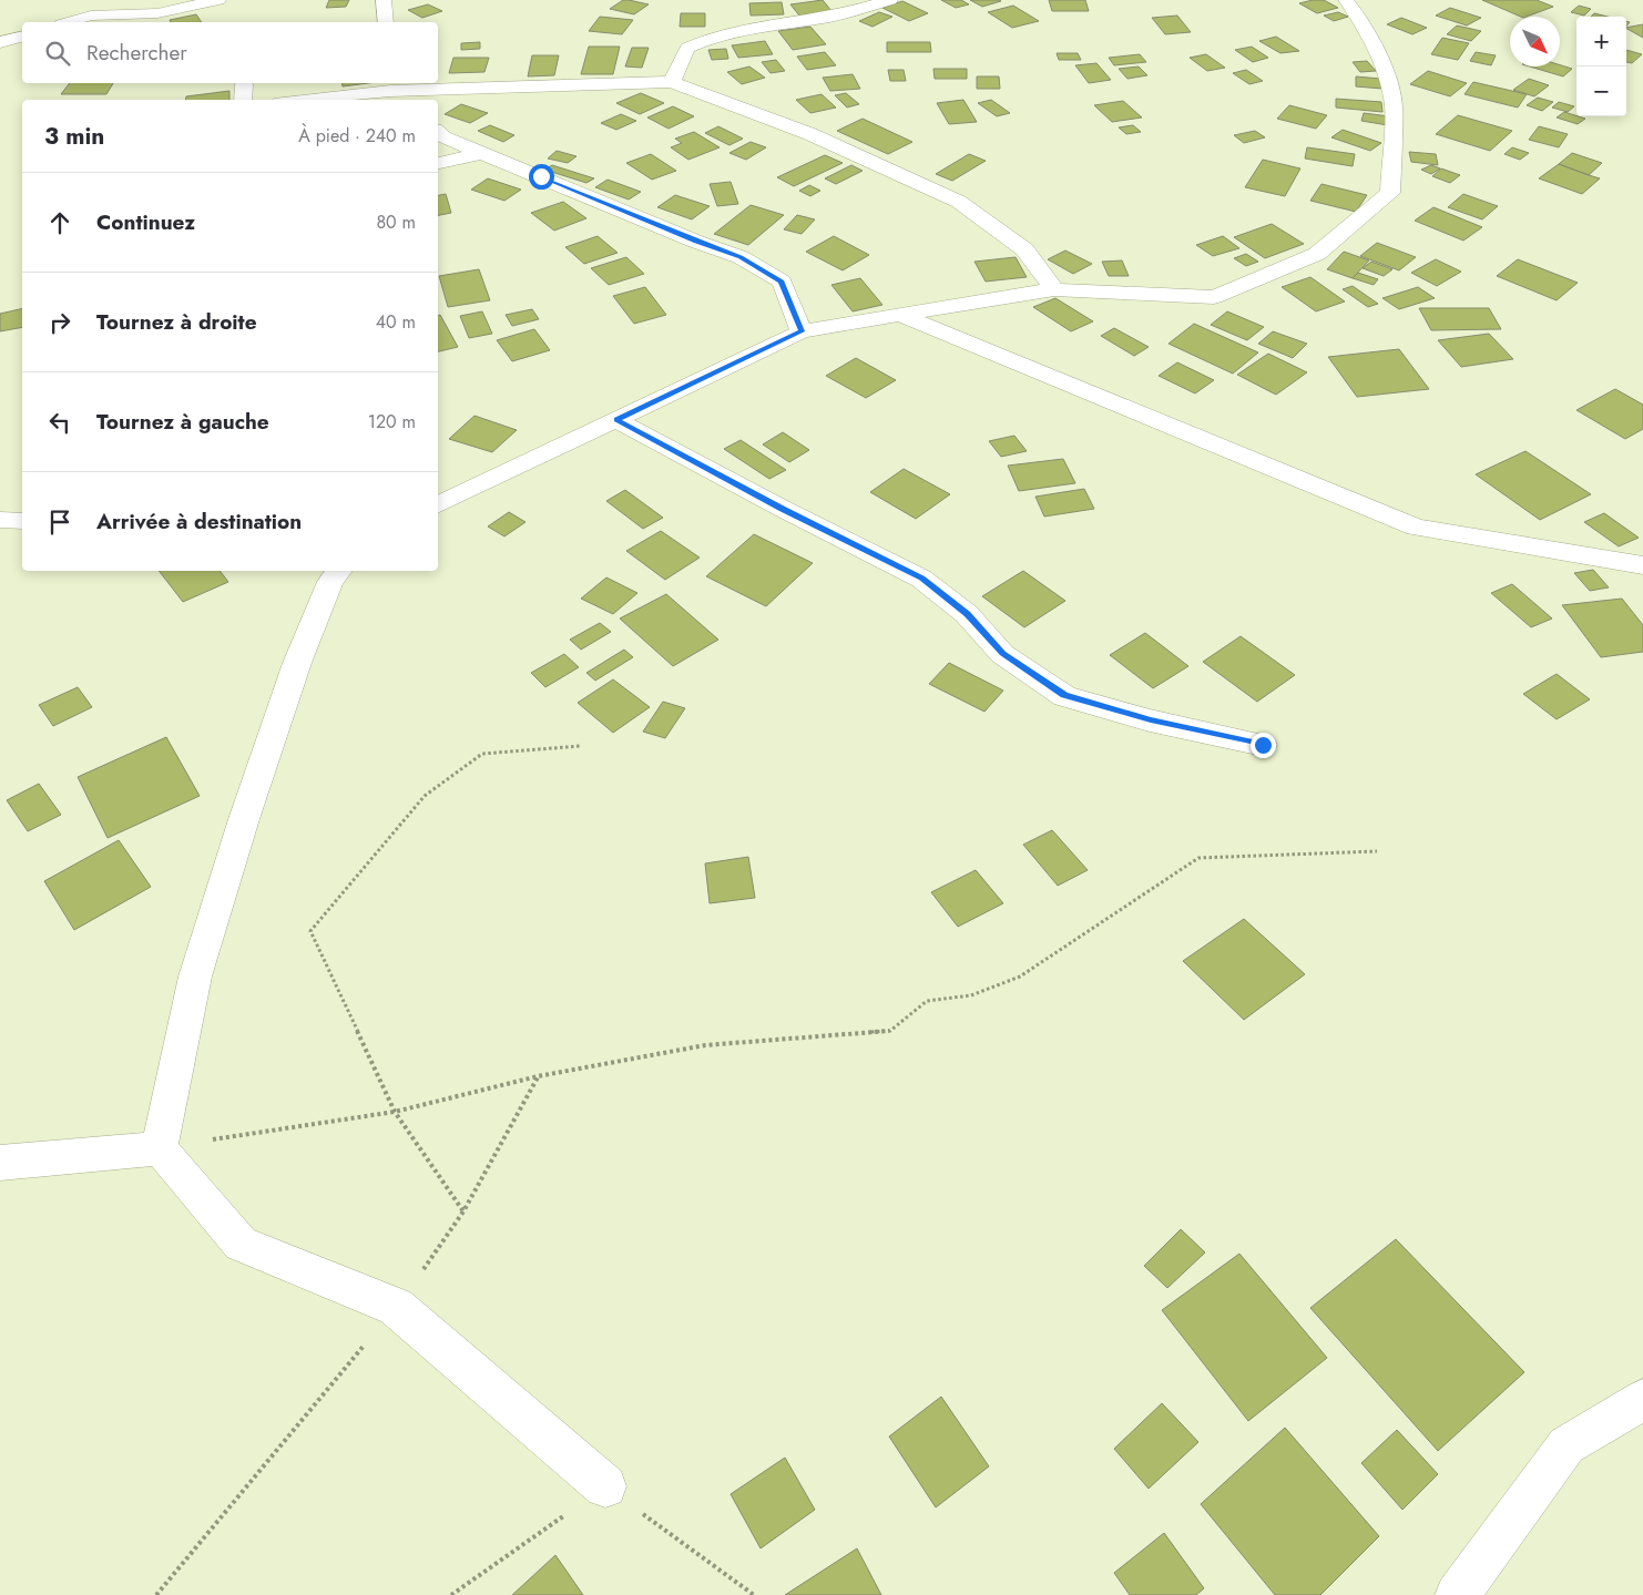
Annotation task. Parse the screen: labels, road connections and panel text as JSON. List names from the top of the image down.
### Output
{
  "north": "bottom right",
  "page": {
    "map_buttons": ["+", "−"],
    "search": "Rechercher",
    "heading": ["3 min", "À pied · 240 m"],
    "list": [
      ["Continuez", "80 m"],
      ["Tournez à droite", "40 m"],
      ["Tournez à gauche", "120 m"],
      "Arrivée à destination"
    ]
  }
}
